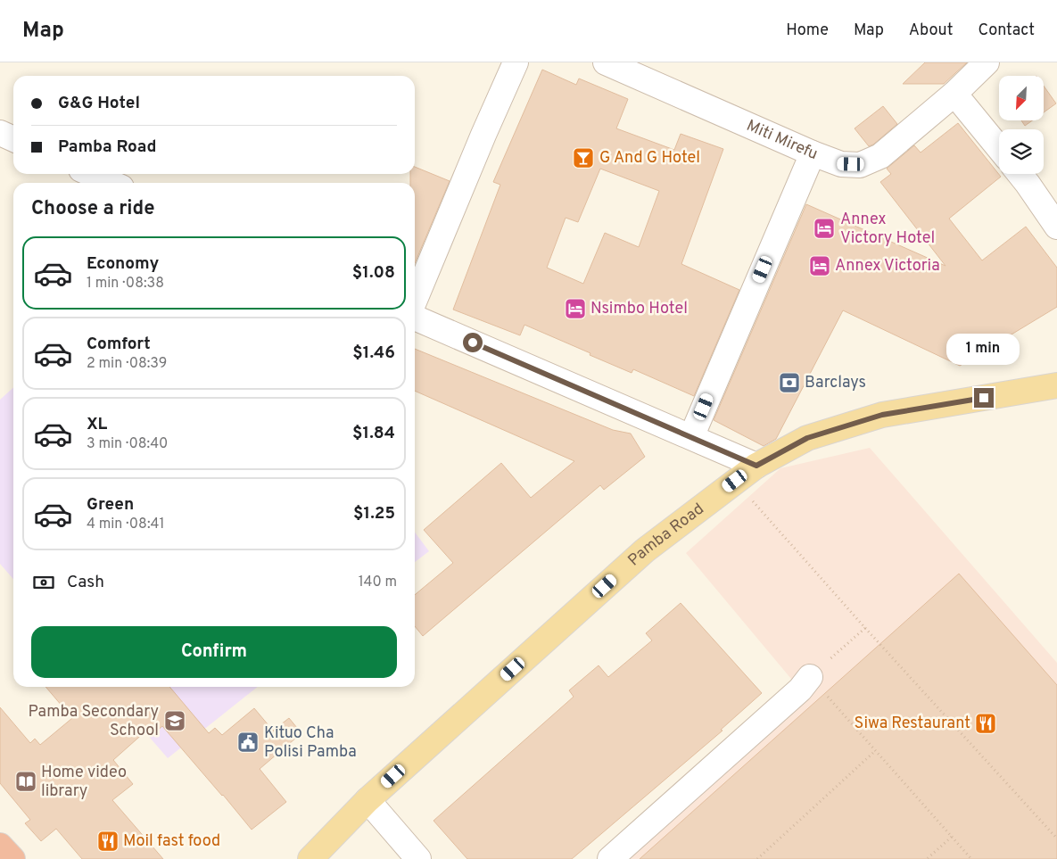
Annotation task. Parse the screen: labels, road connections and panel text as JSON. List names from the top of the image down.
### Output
{
  "streets": {
    "main road": ["Pamba Road"],
    "street": ["Miti Mirefu"]
  },
  "places": {
    "bar": ["G And G Hotel"],
    "hotel": ["Annex Victory Hotel", "Annex Victoria", "Nsimbo Hotel"],
    "bank": ["Barclays"],
    "school or university": ["Pamba Secondary School"],
    "restaurant": ["Siwa Restaurant", "Moil fast food"],
    "public building": ["Kituo Cha Polisi Pamba"],
    "library": ["Home video library"]
  },
  "north": "bottom left",
  "page": {
    "header": "Map",
    "nav": [
      "Home",
      "Map",
      "About",
      "Contact"
    ],
    "banner": ["G&G Hotel", "Pamba Road"],
    "heading": "Choose a ride",
    "list": [
      {
        "name": "Economy",
        "note": "1 min · 08:38",
        "value": "$1.08"
      },
      {
        "name": "Comfort",
        "note": "2 min · 08:39",
        "value": "$1.46"
      },
      {
        "name": "XL",
        "note": "3 min · 08:40",
        "value": "$1.84"
      },
      {
        "name": "Green",
        "note": "4 min · 08:41",
        "value": "$1.25"
      }
    ],
    "bubble": "1 min",
    "pay": ["Cash", "140 m"],
    "buttons": "Confirm"
  }
}
